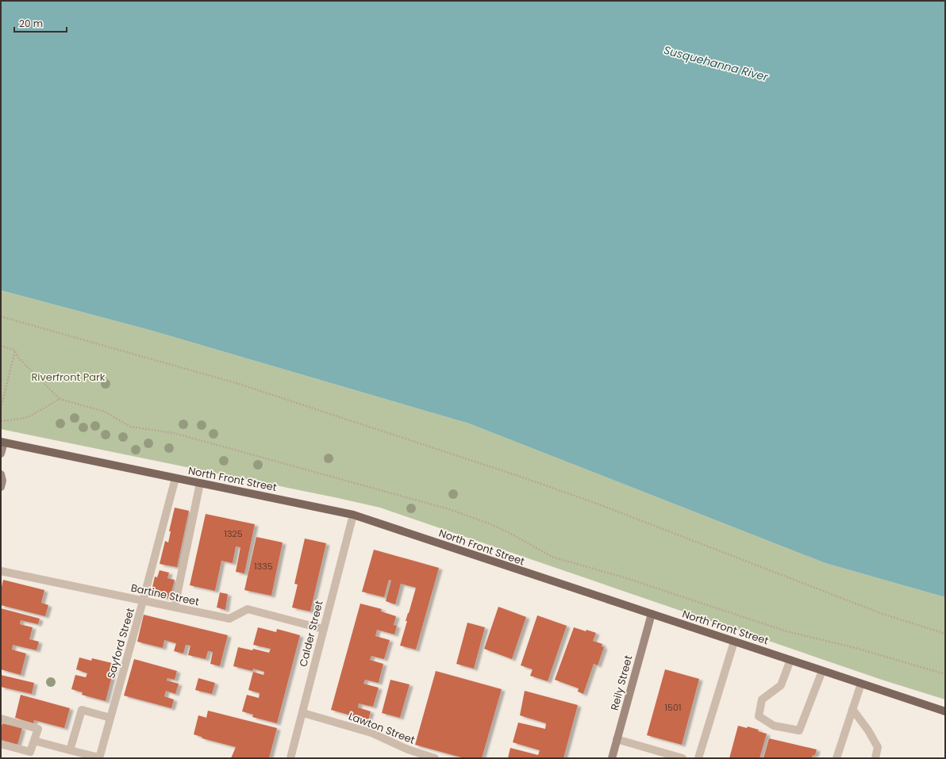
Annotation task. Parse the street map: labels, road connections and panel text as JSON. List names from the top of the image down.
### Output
{
  "streets": {
    "main road": ["North Front Street", "Reily Street"],
    "street": [
      "Bartine Street",
      "Calder Street",
      "Sayford Street",
      "Lawton Street"
    ]
  },
  "crossings": [
    ["North Front Street", "Calder Street"],
    ["North Front Street", "Sayford Street"],
    ["North Front Street", "Reily Street"],
    ["Bartine Street", "Calder Street"],
    ["Bartine Street", "Sayford Street"],
    ["Calder Street", "Lawton Street"]
  ],
  "water": ["Susquehanna River"],
  "parks": ["Riverfront Park"],
  "house_numbers": ["1325", "1335", "1501"],
  "scale_bar": "20 m"
}
